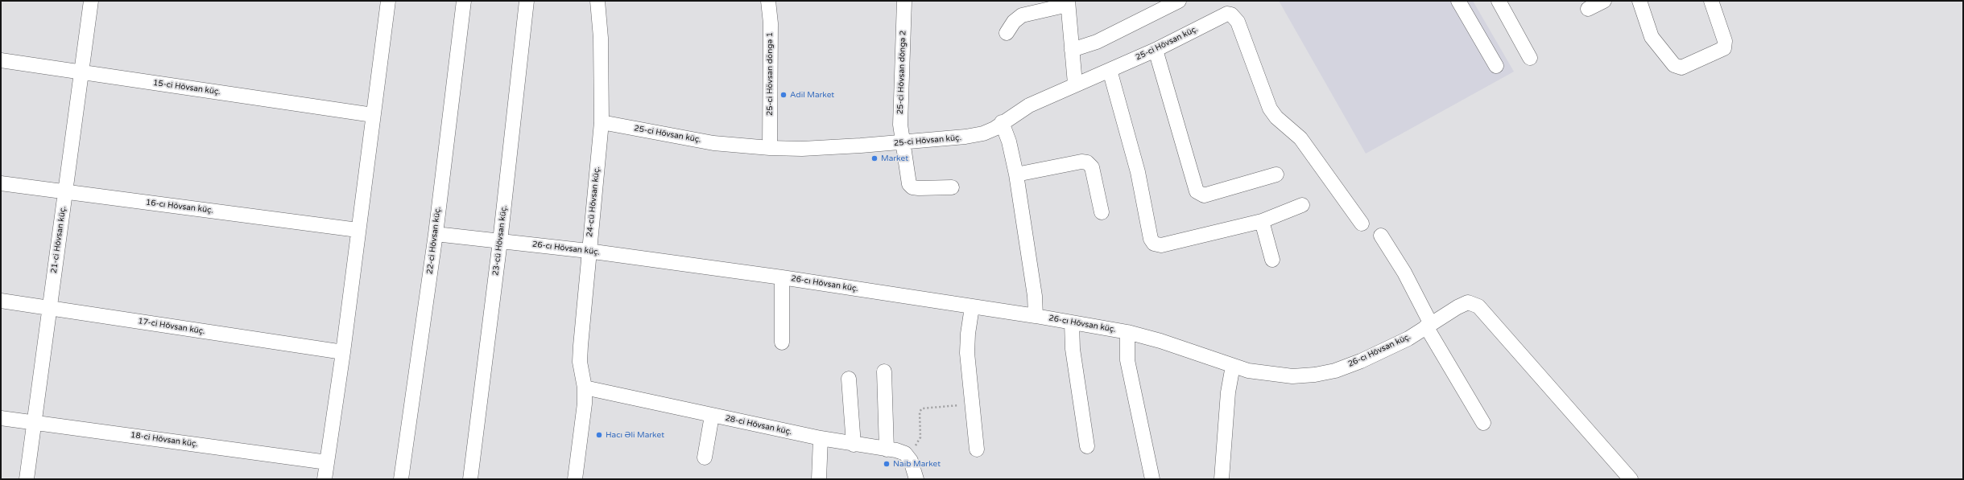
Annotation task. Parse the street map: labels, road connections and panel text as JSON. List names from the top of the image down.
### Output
{
  "streets": {
    "street": [
      "25-ci Hövsan küç.",
      "25-ci Hövsan döngə 2",
      "25-ci Hövsan döngə 1",
      "15-ci Hövsan küç.",
      "24-cü Hövsan küç.",
      "16-cı Hövsan küç.",
      "21-ci Hövsan küç.",
      "22-ci Hövsan küç.",
      "23-cü Hövsan küç.",
      "26-cı Hövsan küç.",
      "17-ci Hövsan küç.",
      "28-ci Hövsan küç.",
      "18-ci Hövsan küç."
    ]
  },
  "crossings": [
    ["25-ci Hövsan küç.", "25-ci Hövsan döngə 2"],
    ["25-ci Hövsan küç.", "25-ci Hövsan döngə 1"],
    ["25-ci Hövsan küç.", "24-cü Hövsan küç."],
    ["15-ci Hövsan küç.", "21-ci Hövsan küç."],
    ["24-cü Hövsan küç.", "26-cı Hövsan küç."],
    ["24-cü Hövsan küç.", "28-ci Hövsan küç."],
    ["16-cı Hövsan küç.", "21-ci Hövsan küç."],
    ["21-ci Hövsan küç.", "17-ci Hövsan küç."],
    ["21-ci Hövsan küç.", "18-ci Hövsan küç."],
    ["22-ci Hövsan küç.", "26-cı Hövsan küç."],
    ["23-cü Hövsan küç.", "26-cı Hövsan küç."]
  ],
  "places": [
    "Adil Market",
    "Market",
    "Hacı Əli Market",
    "Naib Market"
  ]
}
